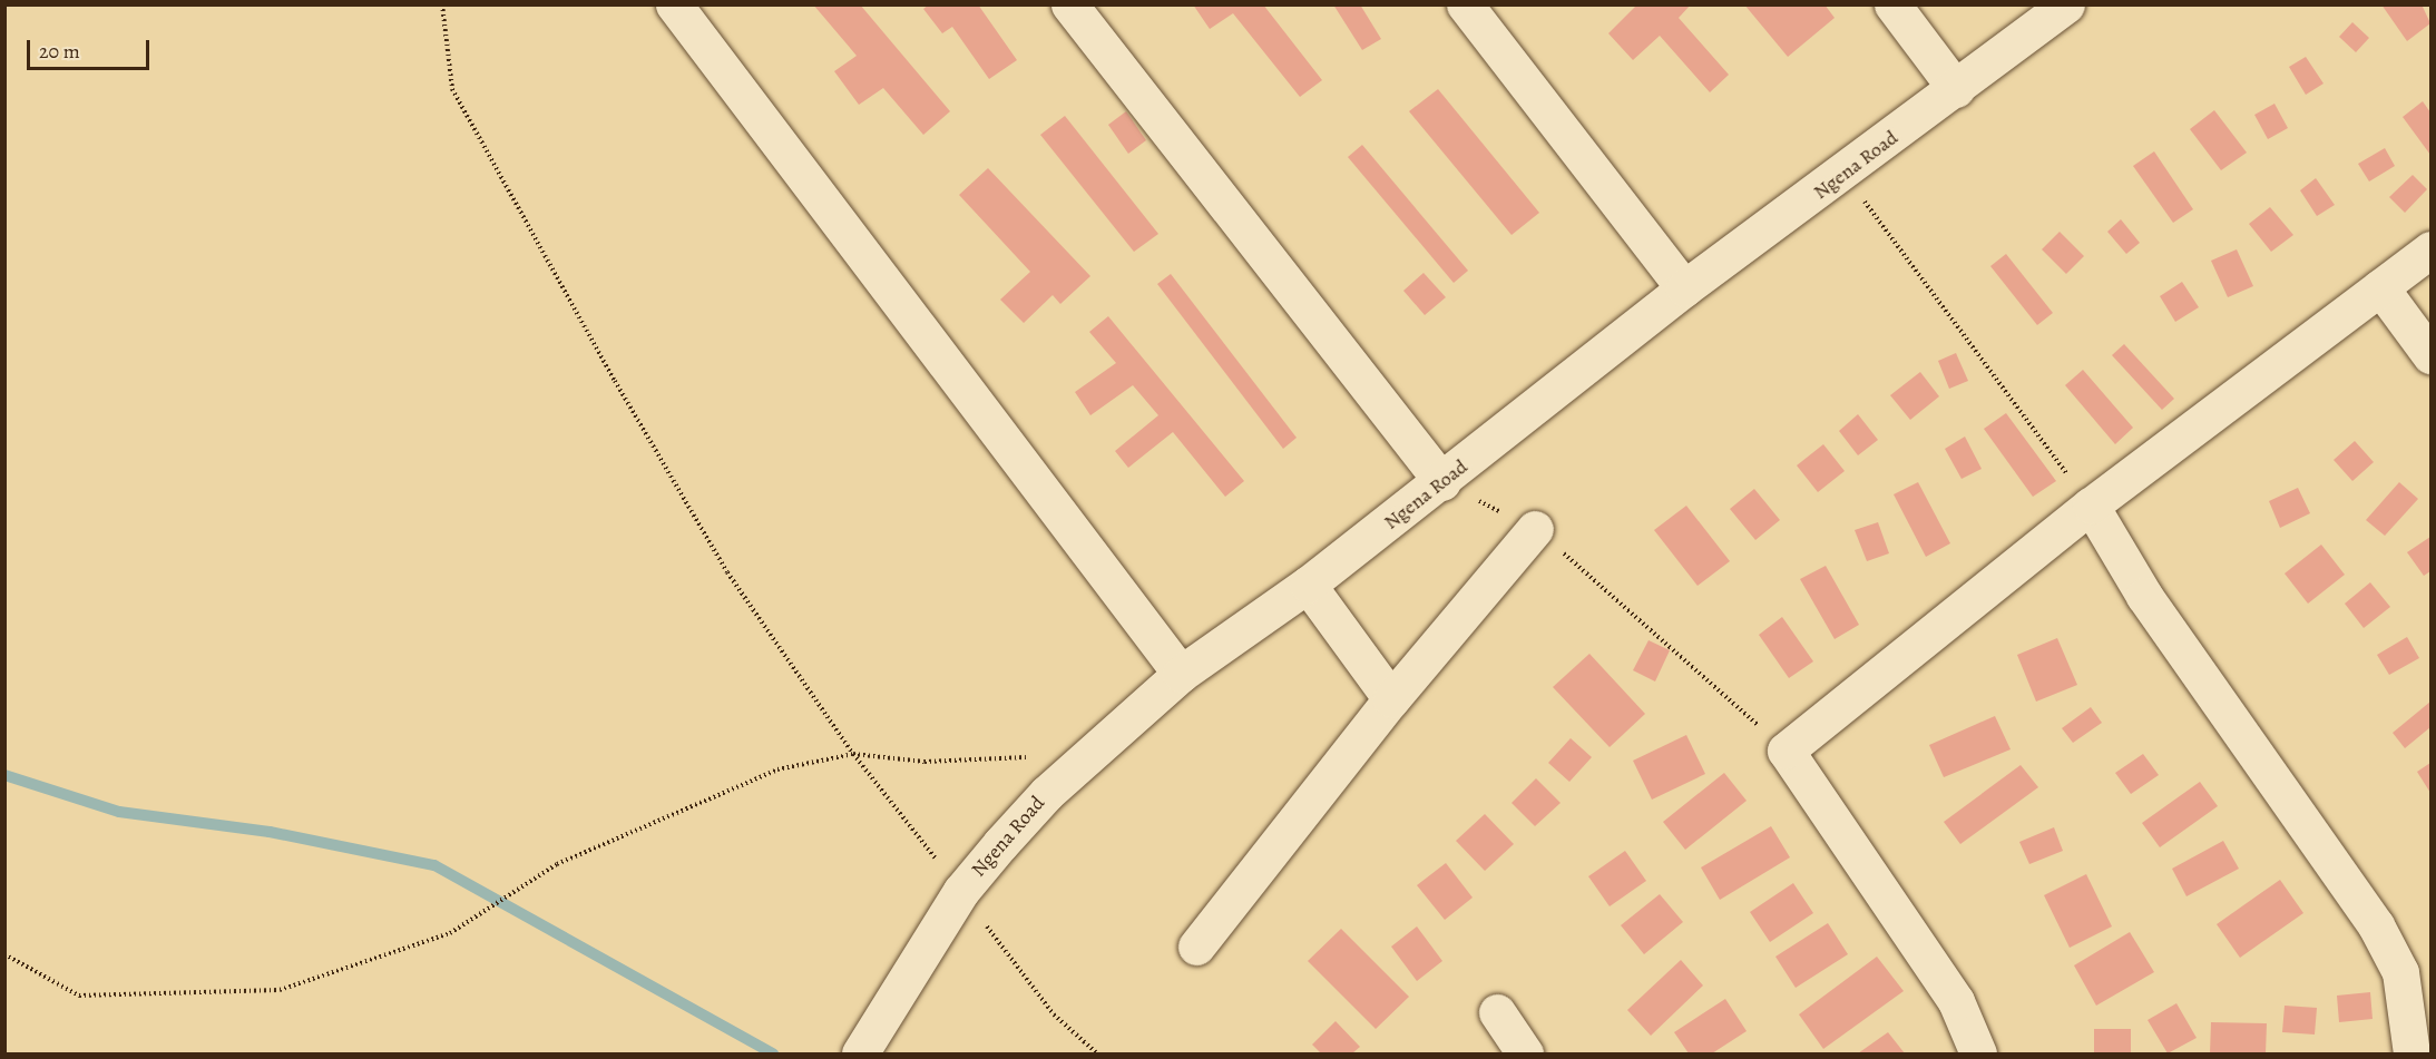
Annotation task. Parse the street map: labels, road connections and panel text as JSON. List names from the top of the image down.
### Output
{
  "streets": {
    "street": ["Ngena Road"]
  },
  "scale_bar": "20 m"
}
